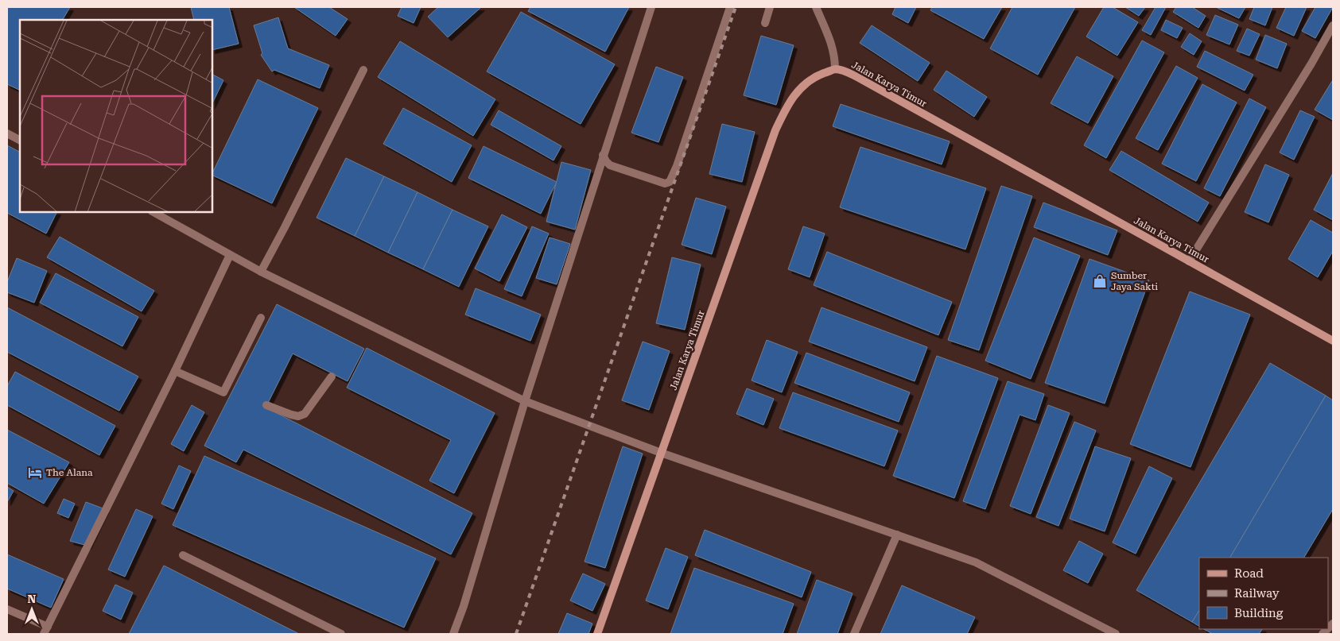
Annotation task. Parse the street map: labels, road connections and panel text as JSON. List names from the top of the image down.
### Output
{
  "streets": {
    "street": ["Jalan Karya Timur"]
  },
  "places": {
    "shop": ["Sumber Jaya Sakti"],
    "hotel": ["The Alana"]
  },
  "legend": ["Road", "Railway", "Building"],
  "north": "top"
}
